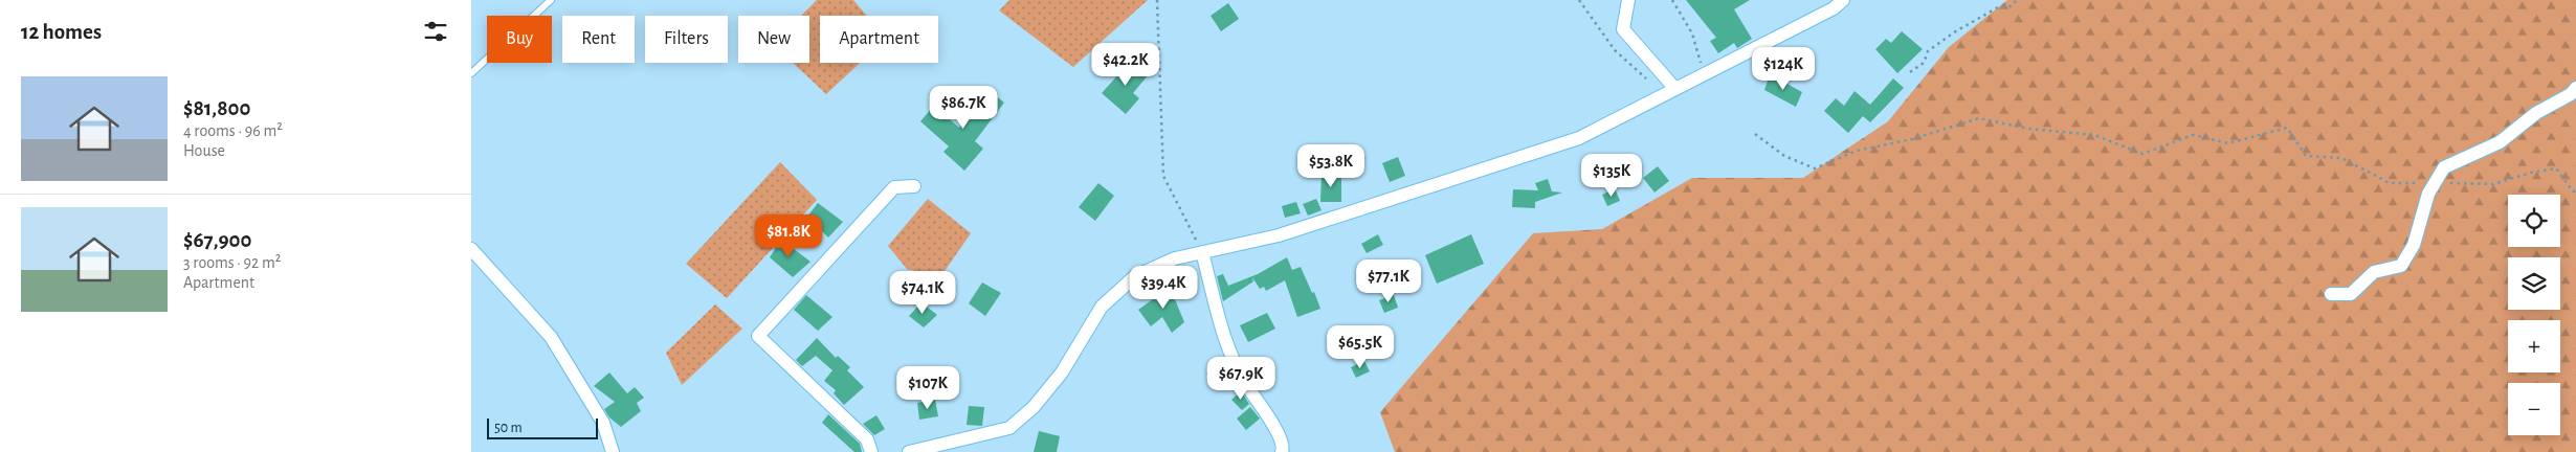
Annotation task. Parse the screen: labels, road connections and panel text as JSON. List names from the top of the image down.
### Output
{
  "scale_bar": "50 m",
  "page": {
    "heading": "12 homes",
    "chip": [
      "Buy",
      "Rent",
      "Filters",
      "New",
      "Apartment"
    ],
    "price": [
      "$42.2K",
      "$124K",
      "$86.7K",
      "$53.8K",
      "$135K",
      "$81.8K",
      "$77.1K",
      "$39.4K",
      "$74.1K",
      "$65.5K",
      "$67.9K",
      "$107K"
    ],
    "list": [
      {
        "name": "$81,800",
        "note": "4 rooms · 96 m² · House"
      },
      {
        "name": "$67,900",
        "note": "3 rooms · 92 m² · Apartment"
      }
    ],
    "map_buttons": ["+", "−"],
    "scale": "50 m"
  }
}
